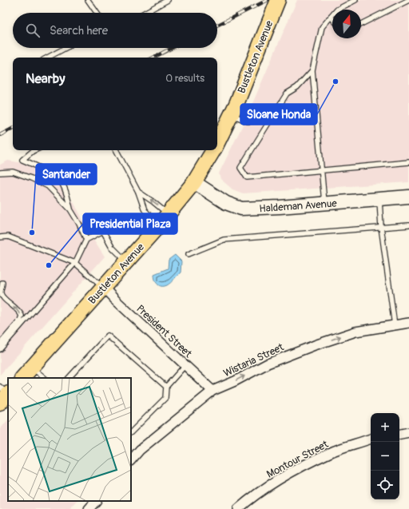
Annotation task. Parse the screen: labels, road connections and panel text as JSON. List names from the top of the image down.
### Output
{
  "streets": {
    "main road": ["Bustleton Avenue", "Haldeman Avenue"],
    "street": ["President Street", "Wistaria Street", "Montour Street"]
  },
  "crossings": [
    ["Bustleton Avenue", "Haldeman Avenue"],
    ["Bustleton Avenue", "President Street"],
    ["President Street", "Wistaria Street"]
  ],
  "one_way": ["Wistaria Street"],
  "places": ["Sloane Honda", "Santander", "Presidential Plaza"],
  "north": "top",
  "page": {
    "search": "Search here",
    "heading": ["Nearby", "0 results"],
    "map_buttons": ["+", "−"]
  }
}
